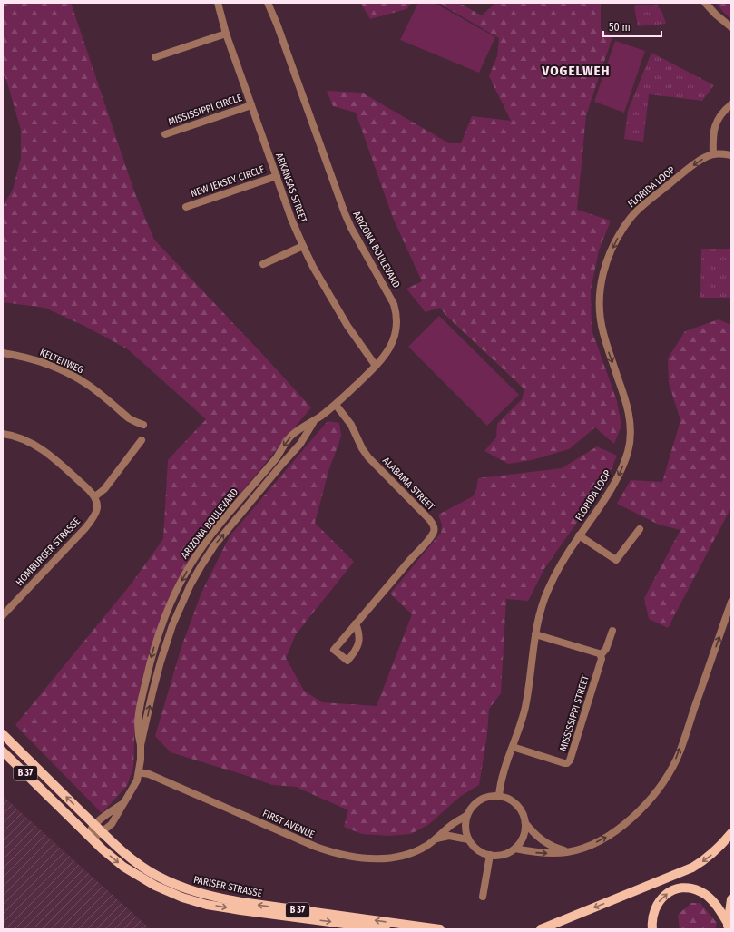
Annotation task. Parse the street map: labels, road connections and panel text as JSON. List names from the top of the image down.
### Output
{
  "streets": {
    "main road": ["B 37", "PARISER STRASSE"],
    "street": [
      "MISSISSIPPI CIRCLE",
      "NEW JERSEY CIRCLE",
      "FLORIDA LOOP",
      "ARKANSAS STREET",
      "ARIZONA BOULEVARD",
      "KELTENWEG",
      "ALABAMA STREET",
      "HOMBURGER STRASSE",
      "MISSISSIPPI STREET",
      "FIRST AVENUE"
    ]
  },
  "crossings": [
    ["MISSISSIPPI CIRCLE", "ARKANSAS STREET"],
    ["NEW JERSEY CIRCLE", "ARKANSAS STREET"],
    ["FLORIDA LOOP", "MISSISSIPPI STREET"],
    ["FLORIDA LOOP", "FIRST AVENUE"],
    ["ARKANSAS STREET", "ARIZONA BOULEVARD"],
    ["ARIZONA BOULEVARD", "ALABAMA STREET"],
    ["ARIZONA BOULEVARD", "FIRST AVENUE"],
    ["ARIZONA BOULEVARD", "PARISER STRASSE"]
  ],
  "one_way": ["FLORIDA LOOP"],
  "districts": ["VOGELWEH"],
  "scale_bar": "50 m"
}
